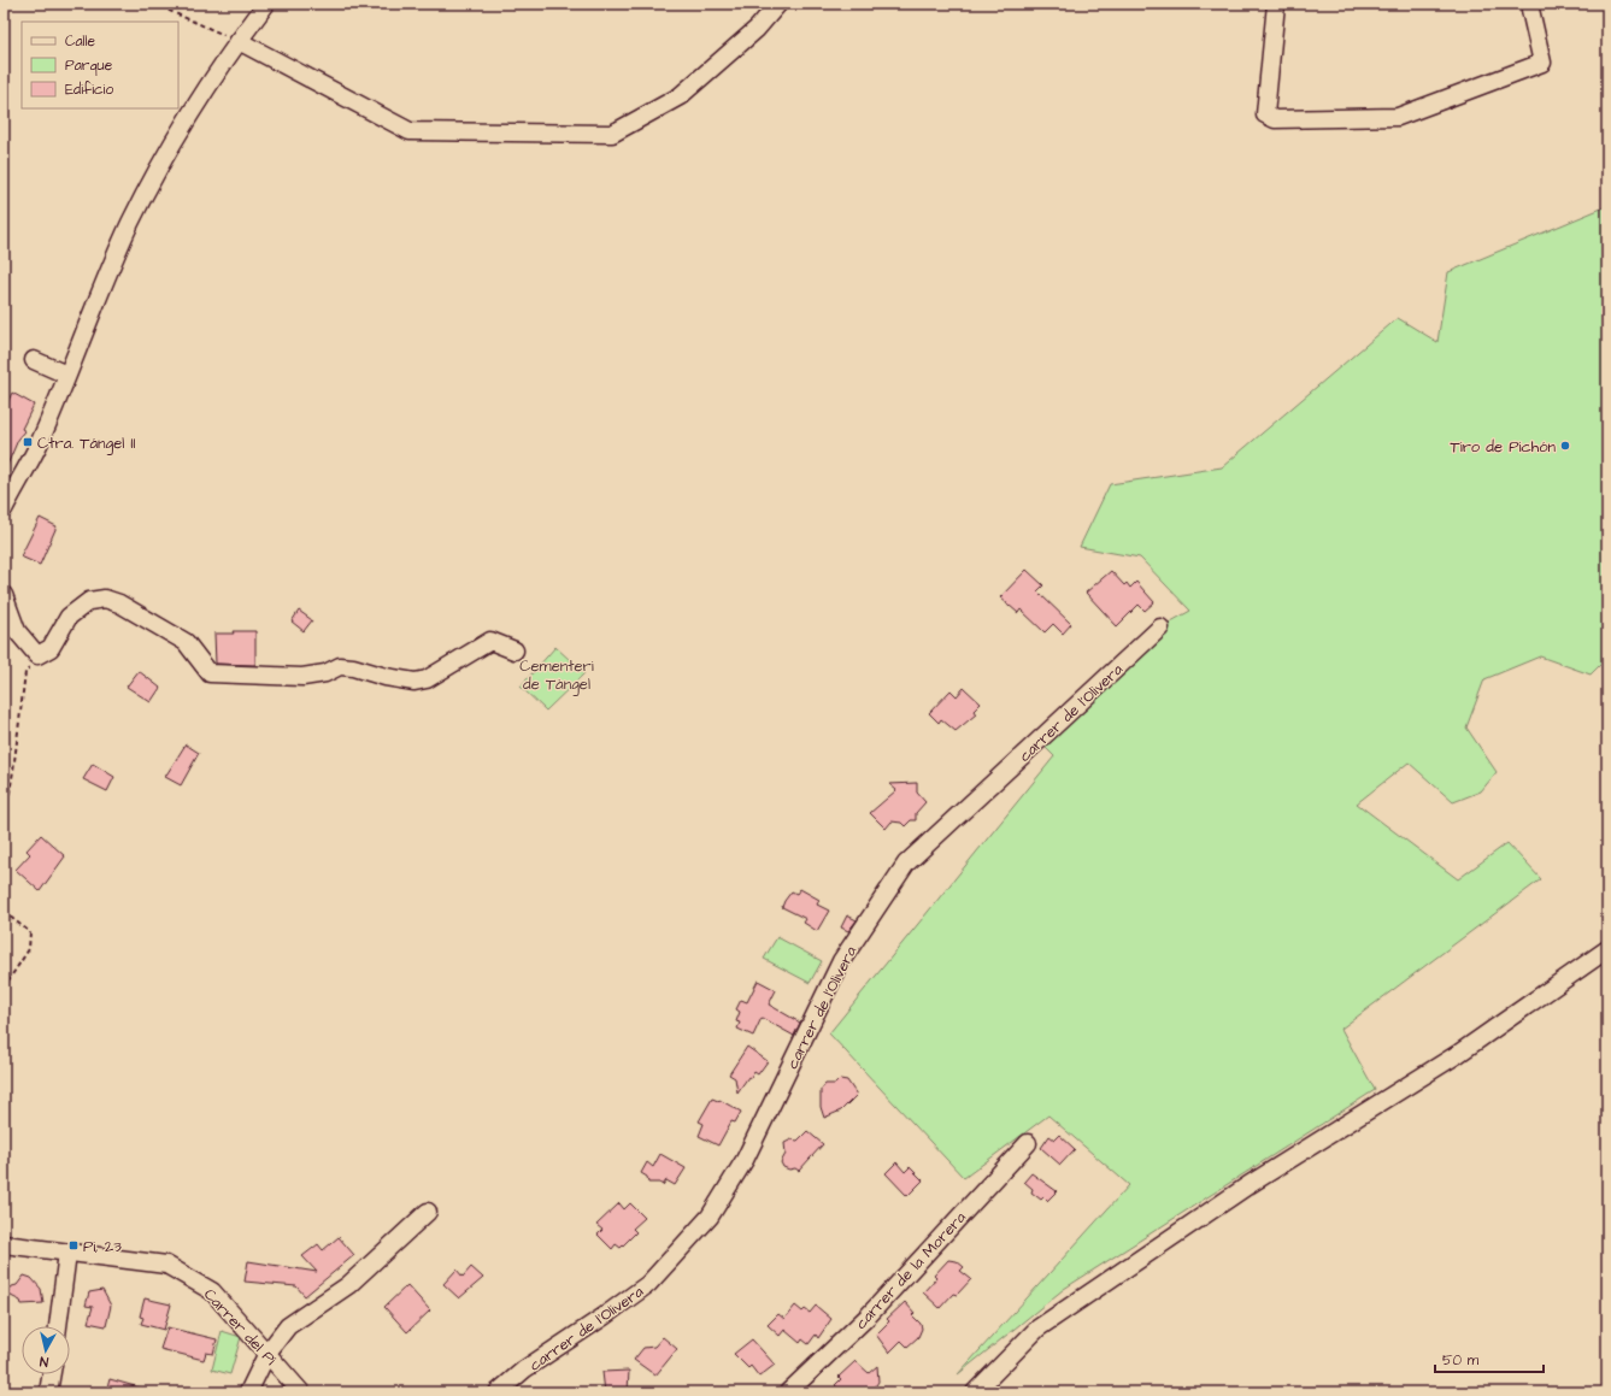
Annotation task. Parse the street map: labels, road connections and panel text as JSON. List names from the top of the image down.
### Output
{
  "streets": {
    "street": ["carrer de l'Olivera", "carrer de la Morera", "Carrer del Pi"]
  },
  "parks": ["Cementeri de Tàngel"],
  "places": {
    "transit": ["Ctra. Tángel II", "Pi, 23"],
    "other": ["Tiro de Pichón"]
  },
  "legend": ["Calle", "Parque", "Edificio"],
  "scale_bar": "50 m",
  "north": "bottom"
}
